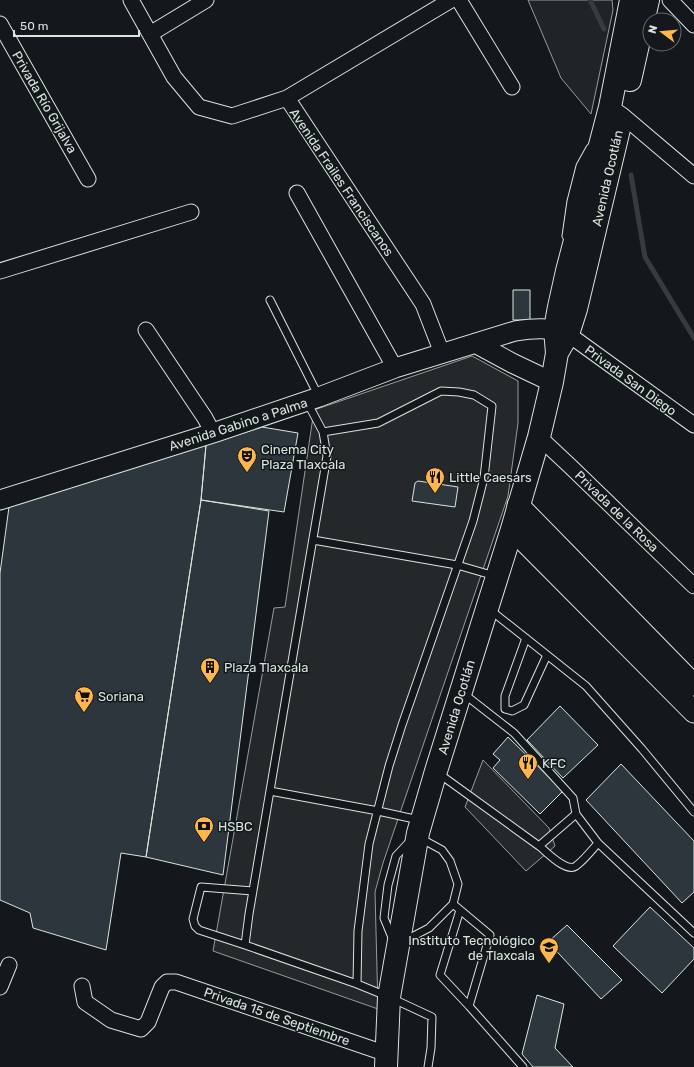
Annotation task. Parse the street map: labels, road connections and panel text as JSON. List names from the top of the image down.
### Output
{
  "streets": {
    "main road": ["Avenida Ocotlán"],
    "street": [
      "Privada Río Grijalva",
      "Avenida Frailes Franciscanos",
      "Privada San Diego",
      "Avenida Gabino a Palma",
      "Privada de la Rosa",
      "Privada 15 de Septiembre"
    ]
  },
  "crossings": [
    ["Avenida Ocotlán", "Privada San Diego"],
    ["Avenida Ocotlán", "Avenida Gabino a Palma"],
    ["Avenida Ocotlán", "Privada de la Rosa"],
    ["Avenida Ocotlán", "Privada 15 de Septiembre"],
    ["Avenida Frailes Franciscanos", "Avenida Gabino a Palma"],
    ["Privada San Diego", "Avenida Gabino a Palma"]
  ],
  "places": {
    "theatre": ["Cinema City Plaza Tlaxcala"],
    "restaurant": ["Little Caesars", "KFC"],
    "building": ["Plaza Tlaxcala"],
    "supermarket": ["Soriana"],
    "bank": ["HSBC"],
    "school or university": ["Instituto Tecnológico de Tlaxcala"]
  },
  "scale_bar": "50 m",
  "north": "left"
}
